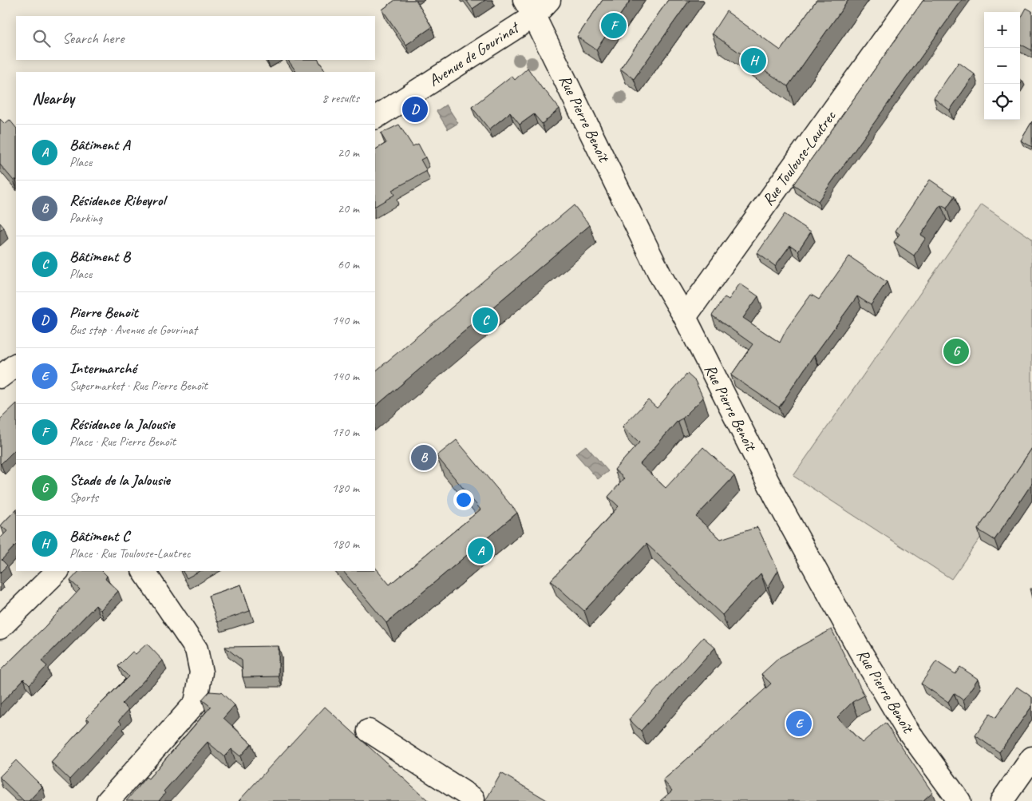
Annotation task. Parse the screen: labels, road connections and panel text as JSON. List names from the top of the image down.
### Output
{
  "streets": {
    "street": ["Avenue de Gourinat", "Rue Pierre Benoît", "Rue Toulouse-Lautrec"]
  },
  "crossings": [
    ["Avenue de Gourinat", "Rue Pierre Benoît"],
    ["Rue Pierre Benoît", "Rue Toulouse-Lautrec"]
  ],
  "page": {
    "pins": [
      "F",
      "H",
      "D",
      "C",
      "G",
      "B",
      "A",
      "E"
    ],
    "map_buttons": ["+", "−"],
    "search": "Search here",
    "heading": ["Nearby", "8 results"],
    "list": [
      {
        "mark": "A",
        "name": "Bâtiment A",
        "note": "Place",
        "value": "20 m"
      },
      {
        "mark": "B",
        "name": "Résidence Ribeyrol",
        "note": "Parking",
        "value": "20 m"
      },
      {
        "mark": "C",
        "name": "Bâtiment B",
        "note": "Place",
        "value": "60 m"
      },
      {
        "mark": "D",
        "name": "Pierre Benoit",
        "note": "Bus stop · Avenue de Gourinat",
        "value": "140 m"
      },
      {
        "mark": "E",
        "name": "Intermarché",
        "note": "Supermarket · Rue Pierre Benoît",
        "value": "140 m"
      },
      {
        "mark": "F",
        "name": "Résidence la Jalousie",
        "note": "Place · Rue Pierre Benoît",
        "value": "170 m"
      },
      {
        "mark": "G",
        "name": "Stade de la Jalousie",
        "note": "Sports",
        "value": "180 m"
      },
      {
        "mark": "H",
        "name": "Bâtiment C",
        "note": "Place · Rue Toulouse-Lautrec",
        "value": "180 m"
      }
    ]
  }
}
